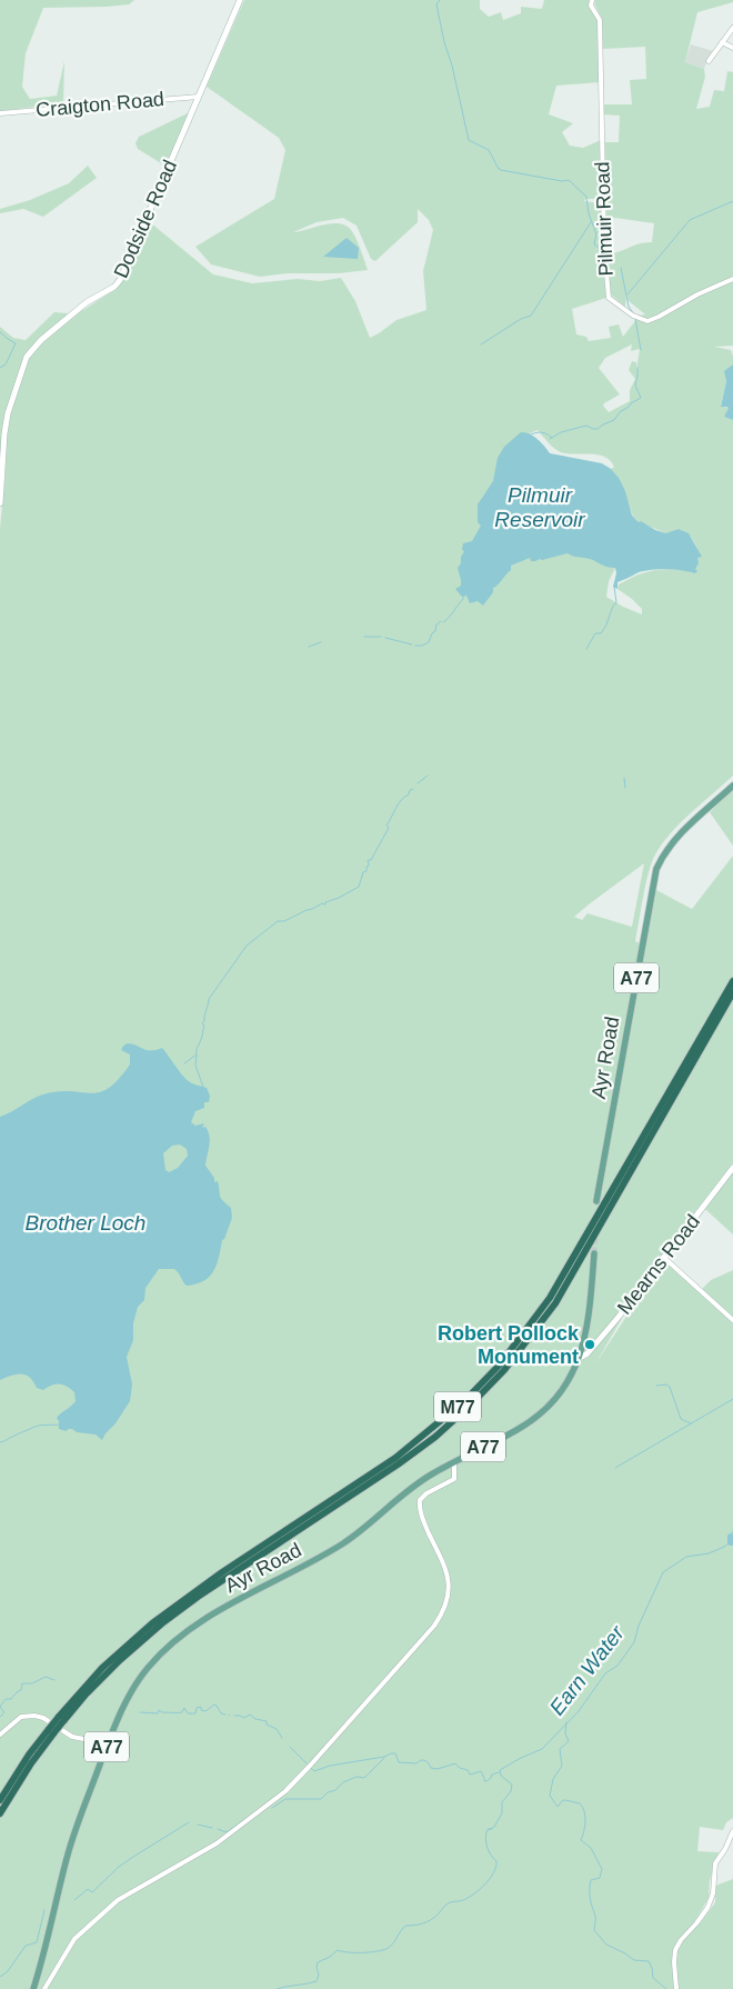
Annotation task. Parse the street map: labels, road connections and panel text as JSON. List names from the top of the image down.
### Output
{
  "streets": {
    "highway": ["M77"],
    "main road": [
      "Dodside Road",
      "A77",
      "Ayr Road",
      "Mearns Road"
    ],
    "street": ["Craigton Road", "Pilmuir Road"]
  },
  "crossings": [
    ["Craigton Road", "Dodside Road"],
    ["Ayr Road", "Mearns Road"]
  ],
  "water": ["Pilmuir Reservoir", "Brother Loch", "Earn Water"],
  "places": ["Robert Pollock Monument"]
}
